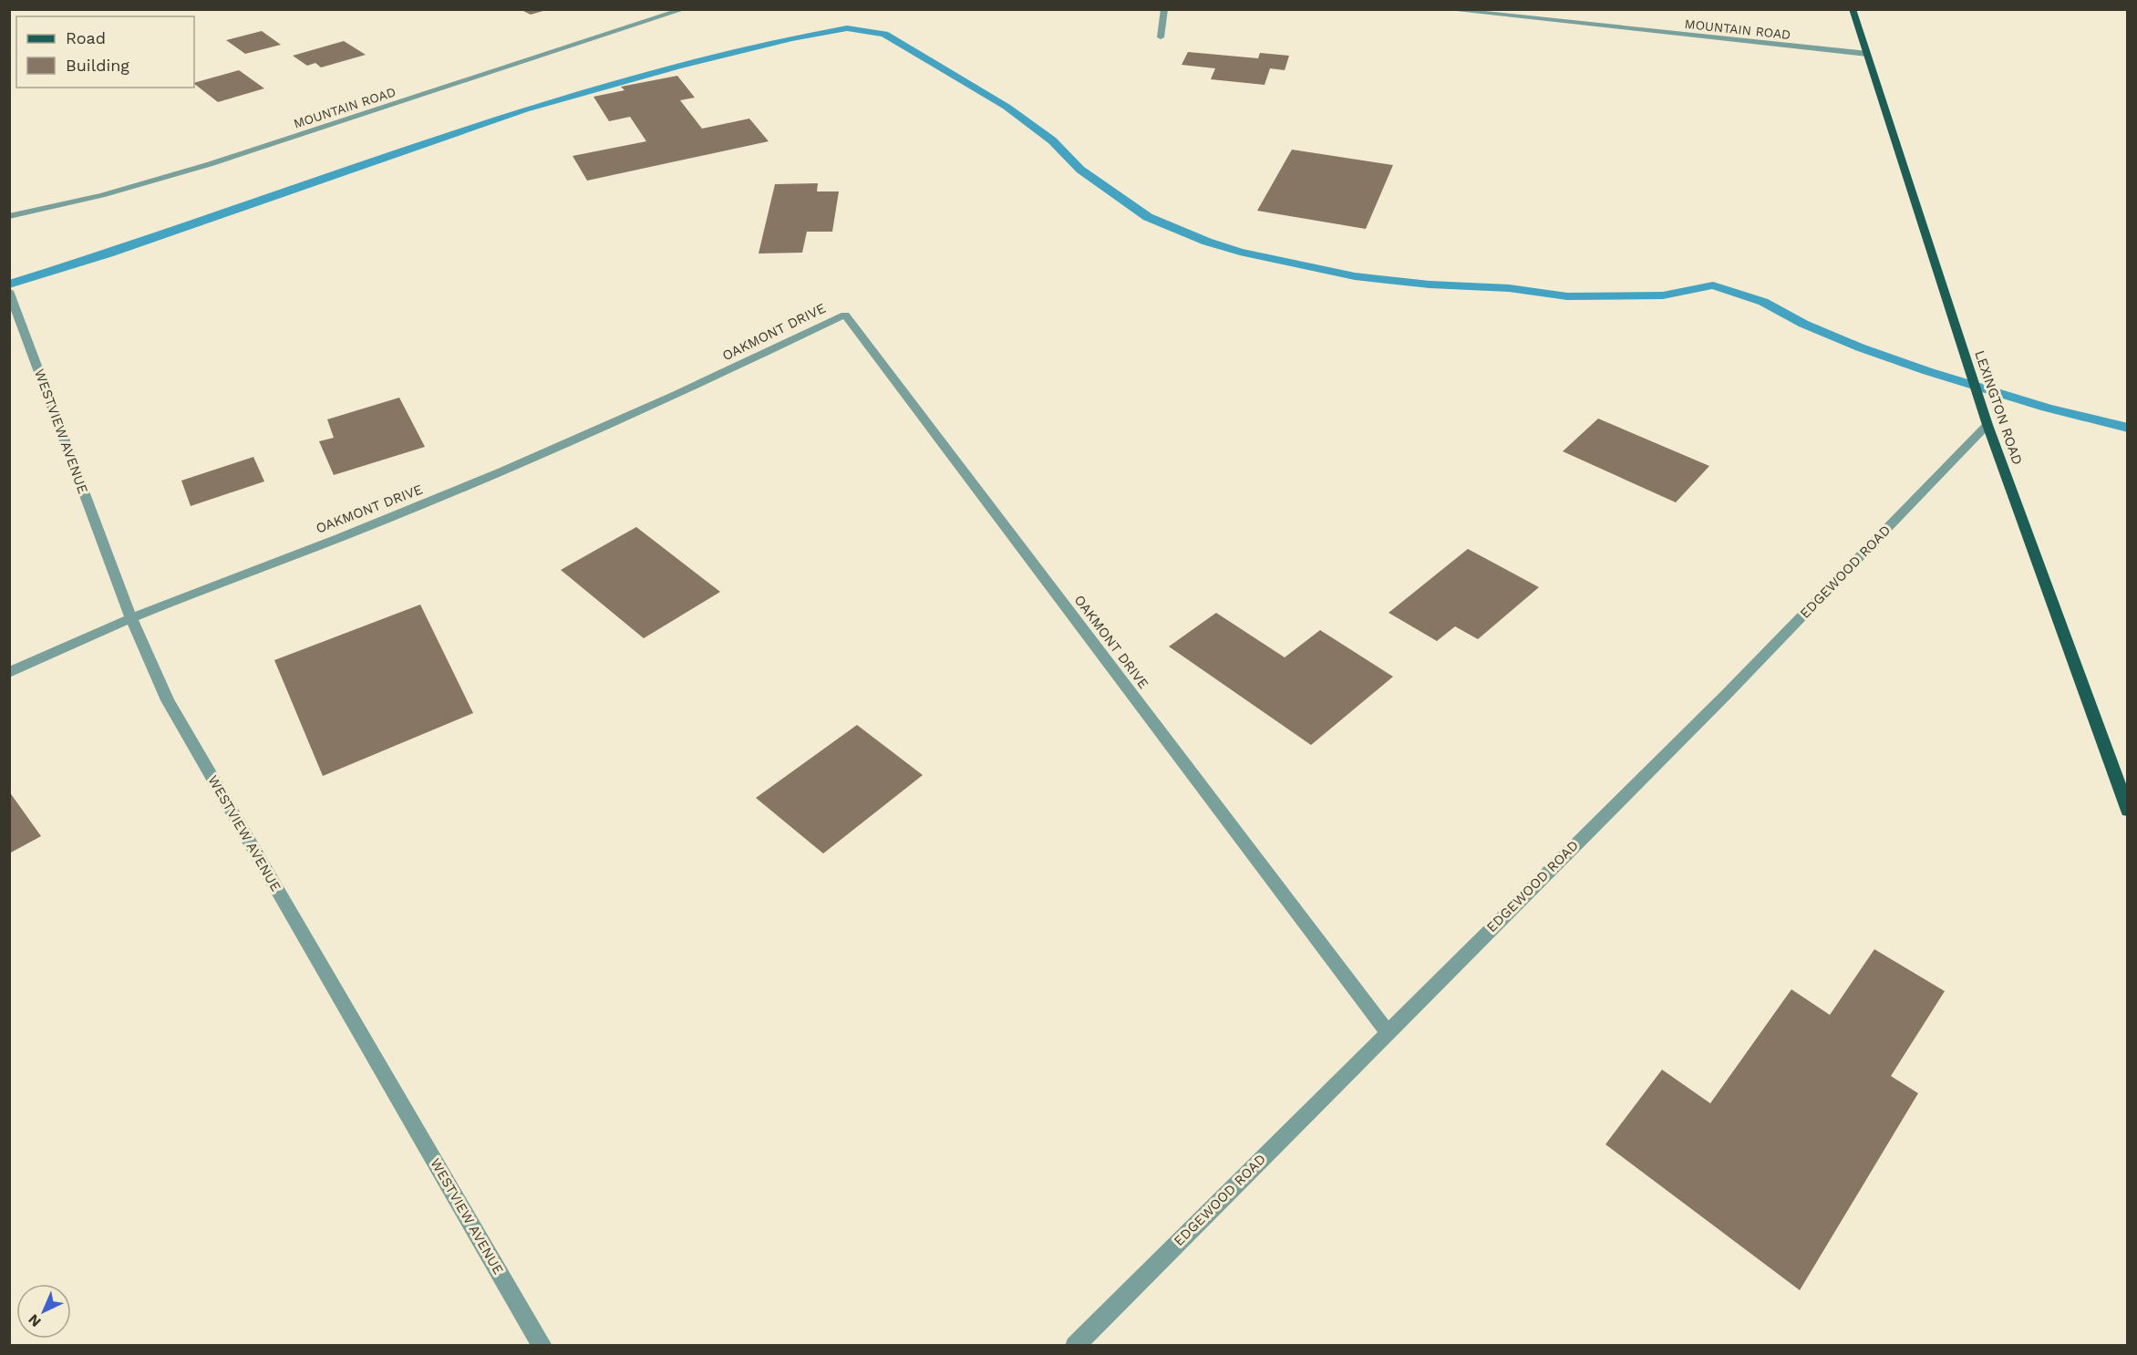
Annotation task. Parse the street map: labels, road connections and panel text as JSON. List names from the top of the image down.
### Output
{
  "streets": {
    "main road": ["LEXINGTON ROAD"],
    "street": [
      "MOUNTAIN ROAD",
      "OAKMONT DRIVE",
      "WESTVIEW AVENUE",
      "EDGEWOOD ROAD"
    ]
  },
  "crossings": [
    ["MOUNTAIN ROAD", "LEXINGTON ROAD"],
    ["OAKMONT DRIVE", "WESTVIEW AVENUE"],
    ["OAKMONT DRIVE", "EDGEWOOD ROAD"],
    ["LEXINGTON ROAD", "EDGEWOOD ROAD"]
  ],
  "legend": ["Road", "Building"],
  "north": "bottom left"
}
